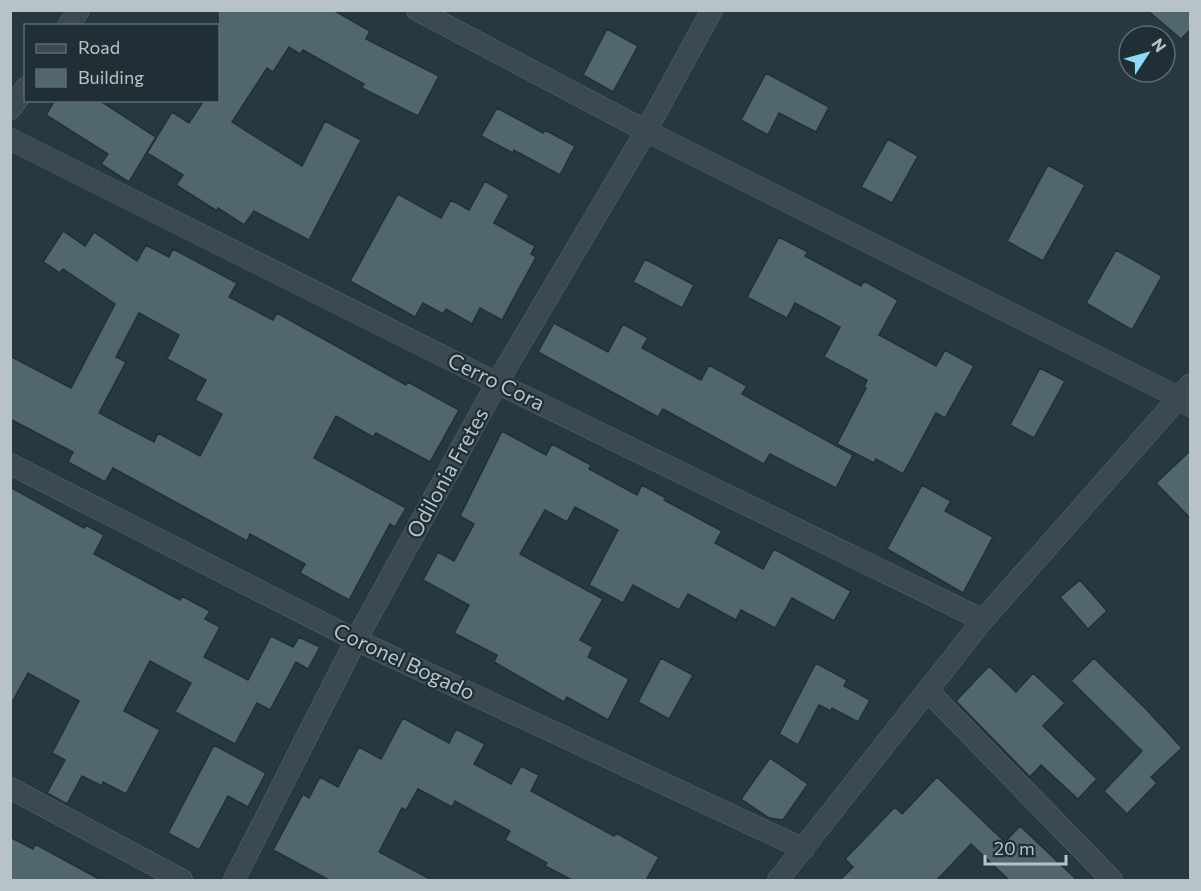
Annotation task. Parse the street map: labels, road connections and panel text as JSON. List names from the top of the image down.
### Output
{
  "streets": {
    "street": ["Cerro Cora", "Odilonia Fretes", "Coronel Bogado"]
  },
  "crossings": [
    ["Cerro Cora", "Odilonia Fretes"],
    ["Odilonia Fretes", "Coronel Bogado"]
  ],
  "legend": ["Road", "Building"],
  "scale_bar": "20 m",
  "north": "top right"
}
